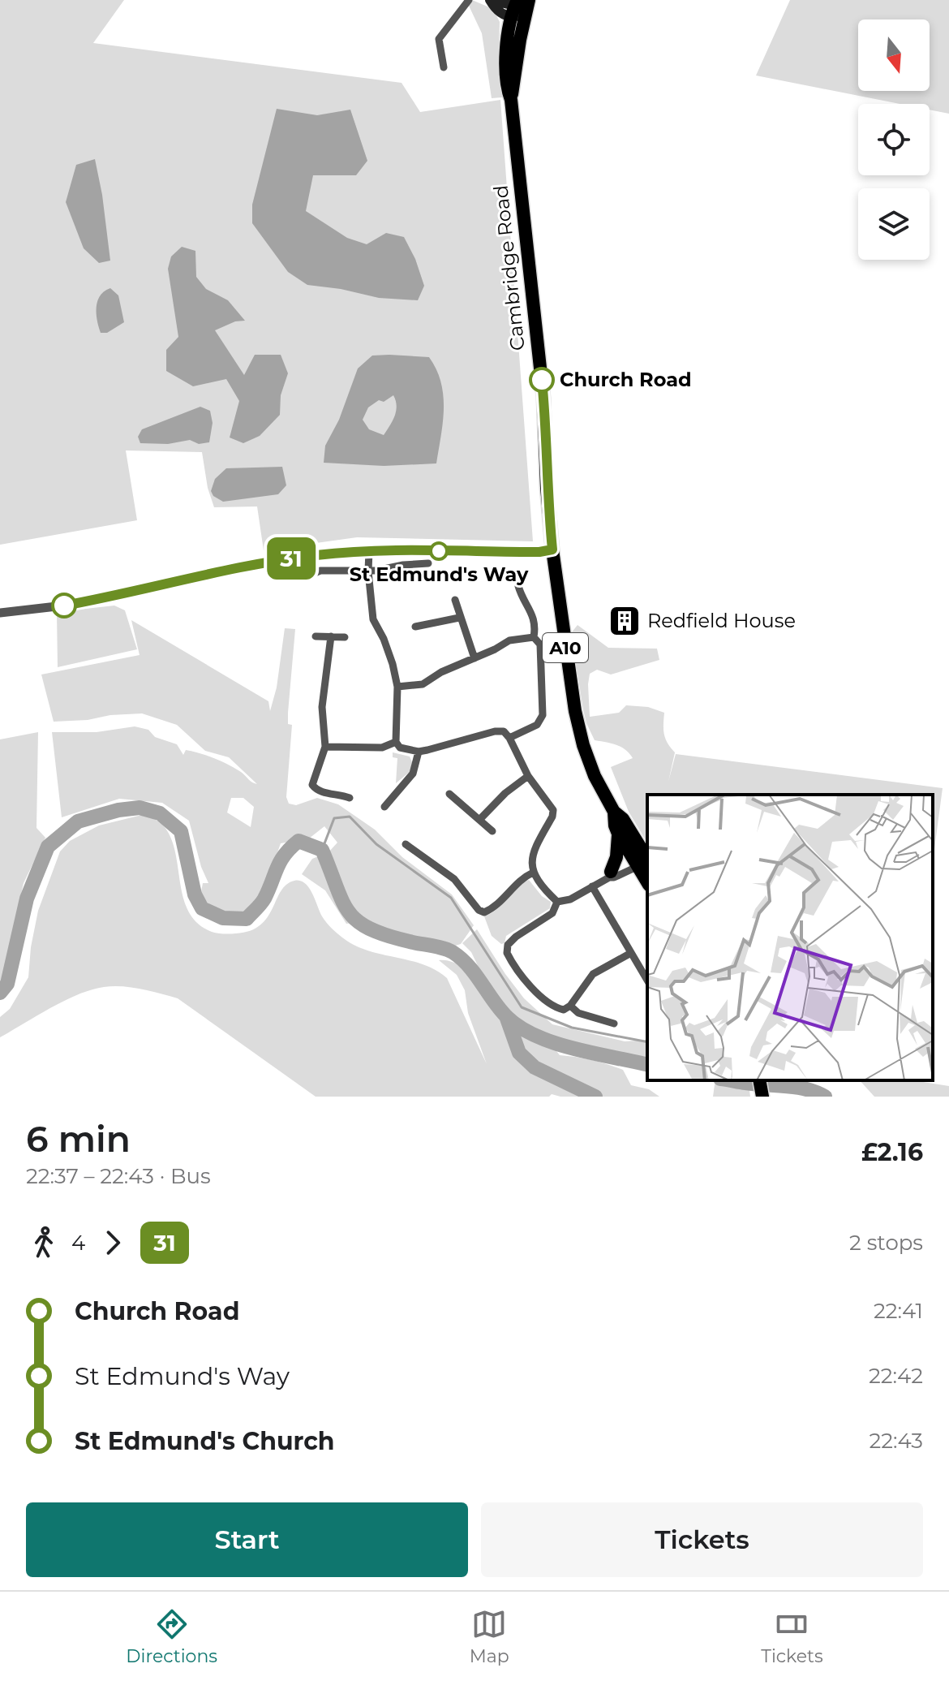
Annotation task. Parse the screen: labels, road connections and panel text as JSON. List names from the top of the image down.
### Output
{
  "streets": {
    "highway": ["Cambridge Road", "A10"]
  },
  "places": {
    "other": ["Church Road", "St Edmund's Way"],
    "building": ["Redfield House"]
  },
  "lines": ["bus line 31"],
  "north": "bottom",
  "page": {
    "on_map": "31",
    "heading": ["6 min", "22:37 – 22:43 · Bus", "£2.16"],
    "legs": ["4", "31", "2 stops"],
    "list": [
      {
        "name": "Church Road",
        "value": "22:41"
      },
      {
        "name": "St Edmund's Way",
        "value": "22:42"
      },
      {
        "name": "St Edmund's Church",
        "value": "22:43"
      }
    ],
    "buttons": ["Start", "Tickets"],
    "tabs": ["Directions", "Map", "Tickets"]
  }
}
